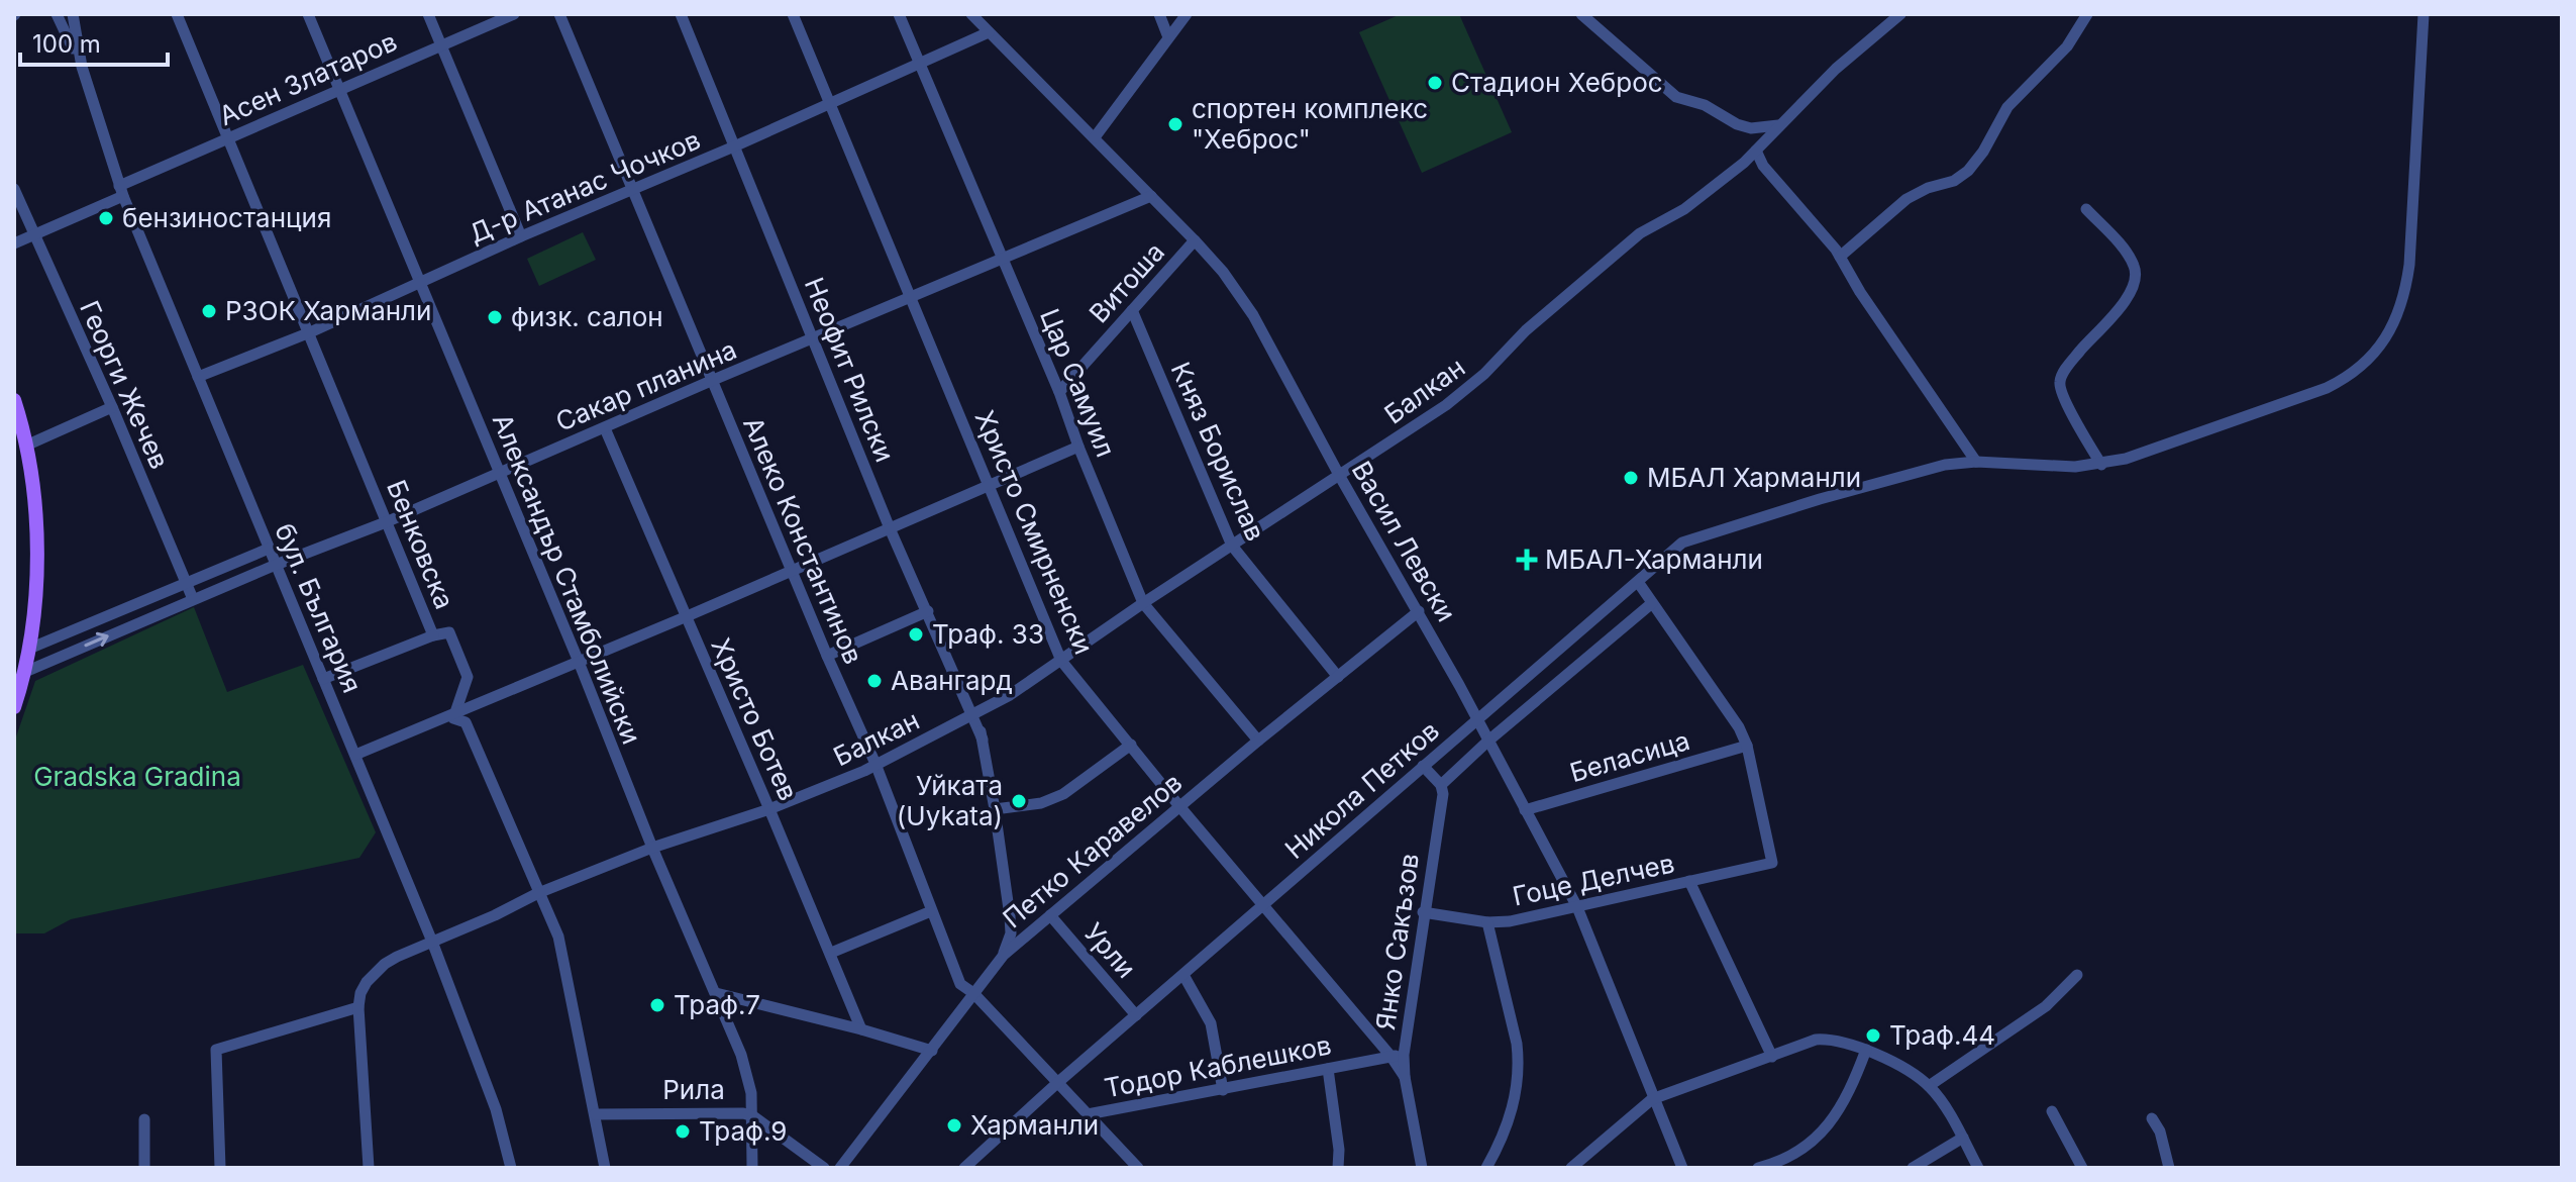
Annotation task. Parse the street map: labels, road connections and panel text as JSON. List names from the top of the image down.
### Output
{
  "streets": {
    "street": [
      "Асен Златаров",
      "Д-р Атанас Чочков",
      "Витоша",
      "Неофит Рилски",
      "Цар Самуил",
      "Георги Жечев",
      "Сакар планина",
      "Балкан",
      "Княз Борислав",
      "Христо Смирненски",
      "Алеко Константинов",
      "Васил Левски",
      "Бенковска",
      "Александър Стамболийски",
      "бул. България",
      "Христо Ботев",
      "Беласица",
      "Никола Петков",
      "Петко Каравелов",
      "Гоце Делчев",
      "Янко Сакъзов",
      "Урли",
      "Тодор Каблешков",
      "Рила"
    ]
  },
  "crossings": [
    ["Асен Златаров", "Георги Жечев"],
    ["Асен Златаров", "Бенковска"],
    ["Асен Златаров", "Александър Стамболийски"],
    ["Асен Златаров", "бул. България"],
    ["Д-р Атанас Чочков", "Неофит Рилски"],
    ["Д-р Атанас Чочков", "Цар Самуил"],
    ["Д-р Атанас Чочков", "Христо Смирненски"],
    ["Д-р Атанас Чочков", "Алеко Константинов"],
    ["Д-р Атанас Чочков", "Васил Левски"],
    ["Д-р Атанас Чочков", "Бенковска"],
    ["Д-р Атанас Чочков", "Александър Стамболийски"],
    ["Д-р Атанас Чочков", "бул. България"],
    ["Витоша", "Цар Самуил"],
    ["Витоша", "Княз Борислав"],
    ["Витоша", "Васил Левски"],
    ["Неофит Рилски", "Сакар планина"],
    ["Неофит Рилски", "Балкан"],
    ["Неофит Рилски", "Петко Каравелов"],
    ["Цар Самуил", "Сакар планина"],
    ["Цар Самуил", "Балкан"],
    ["Цар Самуил", "Петко Каравелов"],
    ["Георги Жечев", "Сакар планина"],
    ["Сакар планина", "Христо Смирненски"],
    ["Сакар планина", "Алеко Константинов"],
    ["Сакар планина", "Васил Левски"],
    ["Сакар планина", "Бенковска"],
    ["Сакар планина", "Александър Стамболийски"],
    ["Сакар планина", "бул. България"],
    ["Сакар планина", "Христо Ботев"],
    ["Балкан", "Княз Борислав"],
    ["Балкан", "Христо Смирненски"],
    ["Балкан", "Алеко Константинов"],
    ["Балкан", "Васил Левски"],
    ["Балкан", "Александър Стамболийски"],
    ["Балкан", "бул. България"],
    ["Балкан", "Христо Ботев"],
    ["Княз Борислав", "Петко Каравелов"],
    ["Христо Смирненски", "Никола Петков"],
    ["Христо Смирненски", "Петко Каравелов"],
    ["Христо Смирненски", "Янко Сакъзов"],
    ["Христо Смирненски", "Тодор Каблешков"],
    ["Алеко Константинов", "Никола Петков"],
    ["Алеко Константинов", "Петко Каравелов"],
    ["Алеко Константинов", "Тодор Каблешков"],
    ["Васил Левски", "Беласица"],
    ["Васил Левски", "Никола Петков"],
    ["Васил Левски", "Петко Каравелов"],
    ["Васил Левски", "Гоце Делчев"],
    ["Александър Стамболийски", "Рила"],
    ["Беласица", "Гоце Делчев"],
    ["Никола Петков", "Урли"],
    ["Петко Каравелов", "Урли"],
    ["Гоце Делчев", "Янко Сакъзов"],
    ["Янко Сакъзов", "Тодор Каблешков"]
  ],
  "parks": ["Gradska Gradina"],
  "places": {
    "other": [
      "Стадион Хеброс",
      "спортен комплекс \"Хеброс\"",
      "бензиностанция",
      "РЗОК Харманли",
      "физк. салон",
      "МБАЛ Харманли",
      "Траф. 33",
      "Авангард",
      "Уйката (Uykata)",
      "Траф.7",
      "Траф.44",
      "Харманли",
      "Траф.9"
    ],
    "health": ["МБАЛ-Харманли"]
  },
  "scale_bar": "100 m"
}
